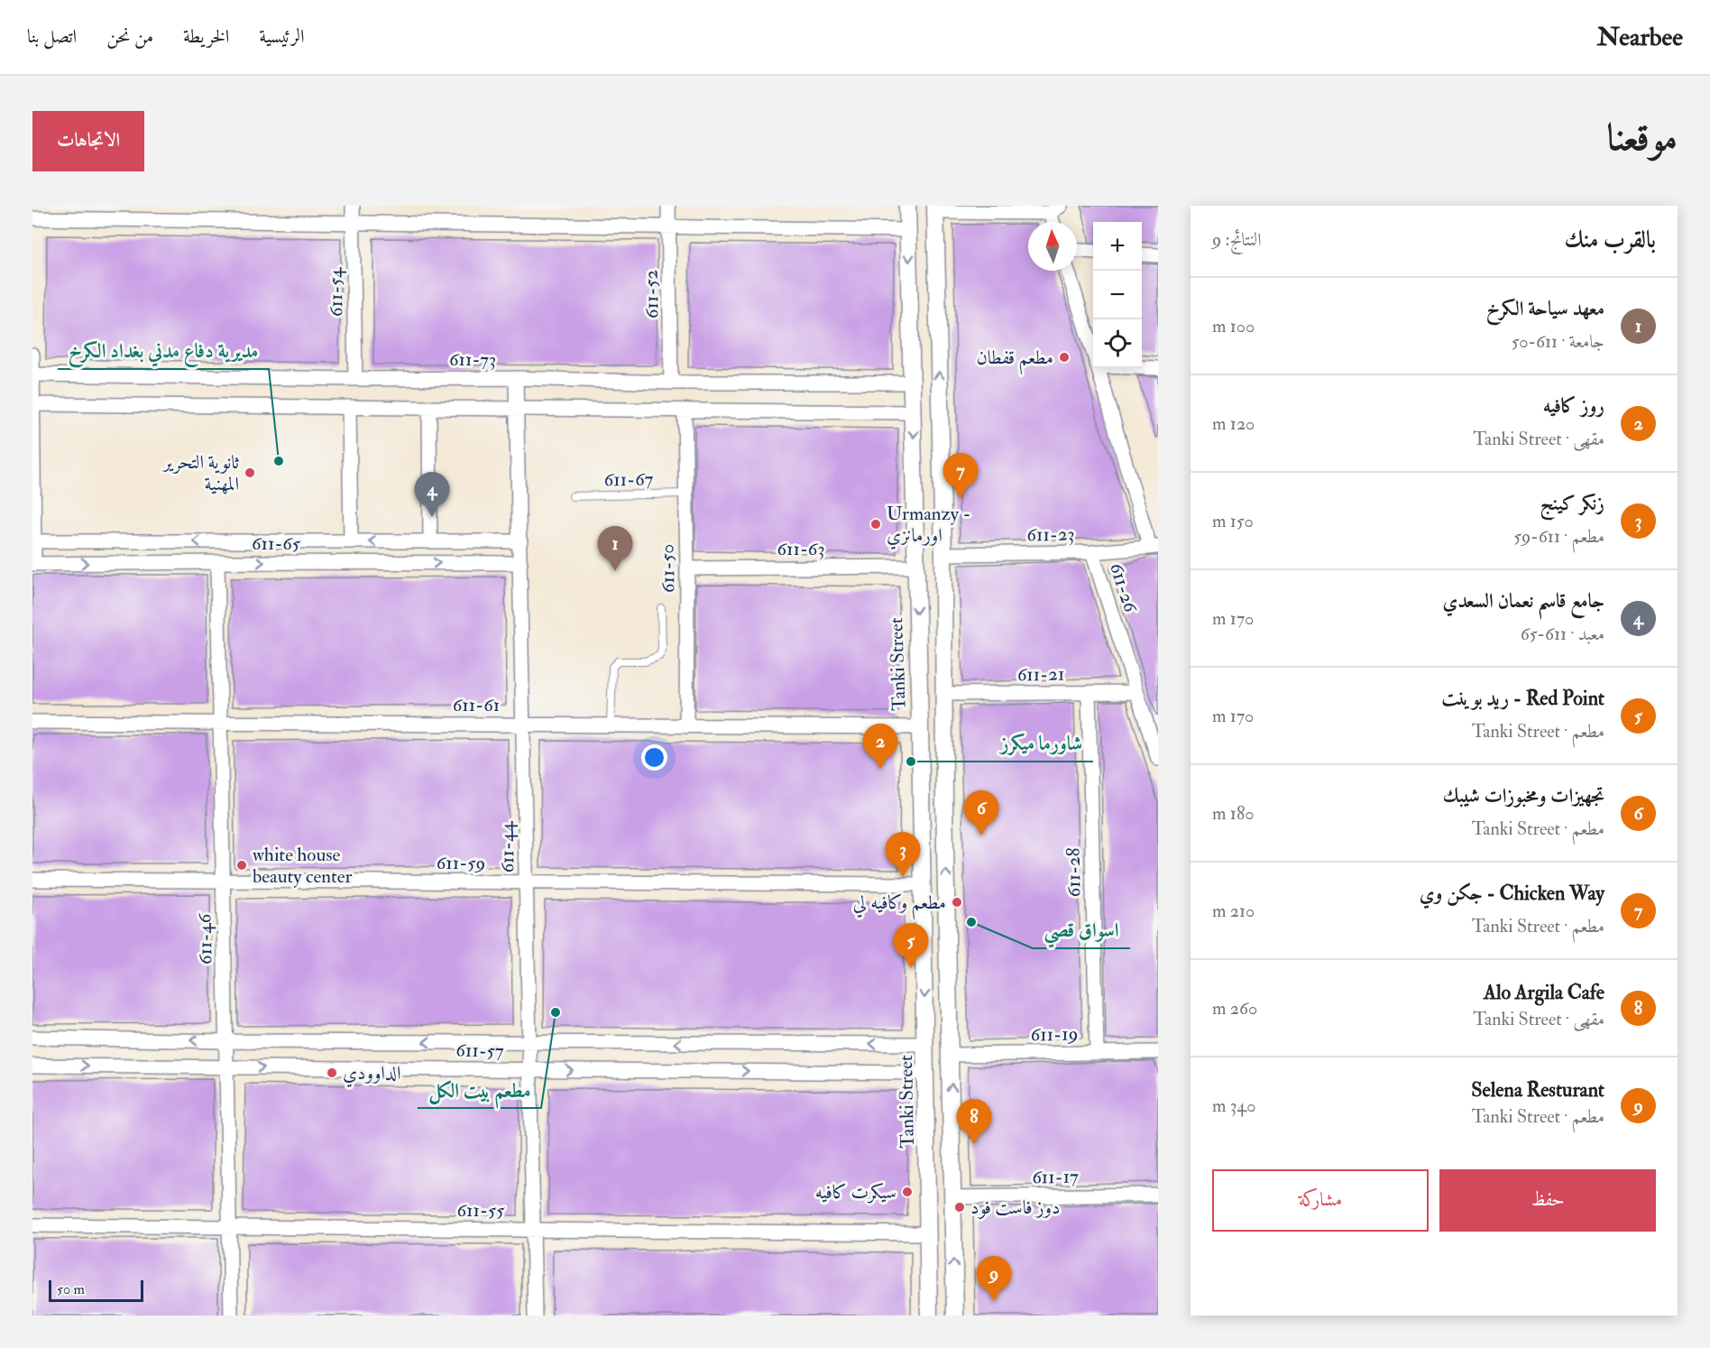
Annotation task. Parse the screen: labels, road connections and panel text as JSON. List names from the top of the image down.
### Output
{
  "streets": {
    "street": [
      "611-54",
      "611-52",
      "611-73",
      "611-23",
      "611-65",
      "611-63",
      "611-50",
      "611-26",
      "Tanki Street",
      "611-21",
      "611-61",
      "611-44",
      "611-59",
      "611-28",
      "611-46",
      "611-19",
      "611-57",
      "611-17",
      "611-55"
    ],
    "lane": ["611-67"]
  },
  "crossings": [
    ["611-54", "611-73"],
    ["611-52", "611-73"],
    ["611-73", "Tanki Street"],
    ["611-73", "611-44"],
    ["611-67", "611-50"],
    ["611-23", "611-26"],
    ["611-65", "611-44"],
    ["611-65", "611-46"],
    ["611-63", "611-50"],
    ["611-63", "Tanki Street"],
    ["611-50", "611-61"],
    ["611-26", "611-21"],
    ["Tanki Street", "611-61"],
    ["Tanki Street", "611-59"],
    ["Tanki Street", "611-57"],
    ["Tanki Street", "611-55"],
    ["611-21", "611-28"],
    ["611-61", "611-44"],
    ["611-61", "611-46"],
    ["611-44", "611-59"],
    ["611-44", "611-57"],
    ["611-44", "611-55"],
    ["611-59", "611-46"],
    ["611-28", "611-19"],
    ["611-46", "611-57"],
    ["611-46", "611-55"]
  ],
  "places": [
    "مطعم قفطان",
    "مديرية دفاع مدني بغداد الكرخ",
    "ثانوية التحرير المهنية",
    "Urmanzy - اورمانزي",
    "شاورما ميكرز",
    "white house beauty center",
    "مطعم وكافيه لي",
    "اسواق قصي",
    "مطعم بيت الكل",
    "الداوودي",
    "سيكرت كافيه",
    "دوز فاست فود"
  ],
  "scale_bar": "50 m",
  "north": "top",
  "page": {
    "header": "Nearbee",
    "nav": [
      "الرئيسية",
      "الخريطة",
      "من نحن",
      "اتصل بنا"
    ],
    "title": "موقعنا",
    "buttons": [
      "الاتجاهات",
      ["حفظ", "مشاركة"]
    ],
    "heading": ["بالقرب منك", "النتائج: 9"],
    "map_buttons": ["+", "−"],
    "list": [
      {
        "mark": "1",
        "name": "معهد سياحة الكرخ",
        "note": "جامعة · 611-50",
        "value": "100 m"
      },
      {
        "mark": "2",
        "name": "روز كافيه",
        "note": "مقهى · Tanki Street",
        "value": "120 m"
      },
      {
        "mark": "3",
        "name": "زنكر كينج",
        "note": "مطعم · 611-59",
        "value": "150 m"
      },
      {
        "mark": "4",
        "name": "جامع قاسم نعمان السعدي",
        "note": "معبد · 611-65",
        "value": "170 m"
      },
      {
        "mark": "5",
        "name": "Red Point - ريد بوينت",
        "note": "مطعم · Tanki Street",
        "value": "170 m"
      },
      {
        "mark": "6",
        "name": "تجهيزات ومخبوزات شيبك",
        "note": "مطعم · Tanki Street",
        "value": "180 m"
      },
      {
        "mark": "7",
        "name": "Chicken Way - جكن وي",
        "note": "مطعم · Tanki Street",
        "value": "210 m"
      },
      {
        "mark": "8",
        "name": "Alo Argila Cafe",
        "note": "مقهى · Tanki Street",
        "value": "260 m"
      },
      {
        "mark": "9",
        "name": "Selena Resturant",
        "note": "مطعم · Tanki Street",
        "value": "340 m"
      }
    ],
    "pins": [
      "7",
      "4",
      "1",
      "2",
      "6",
      "3",
      "5",
      "8",
      "9"
    ],
    "scale": "50 m"
  }
}
